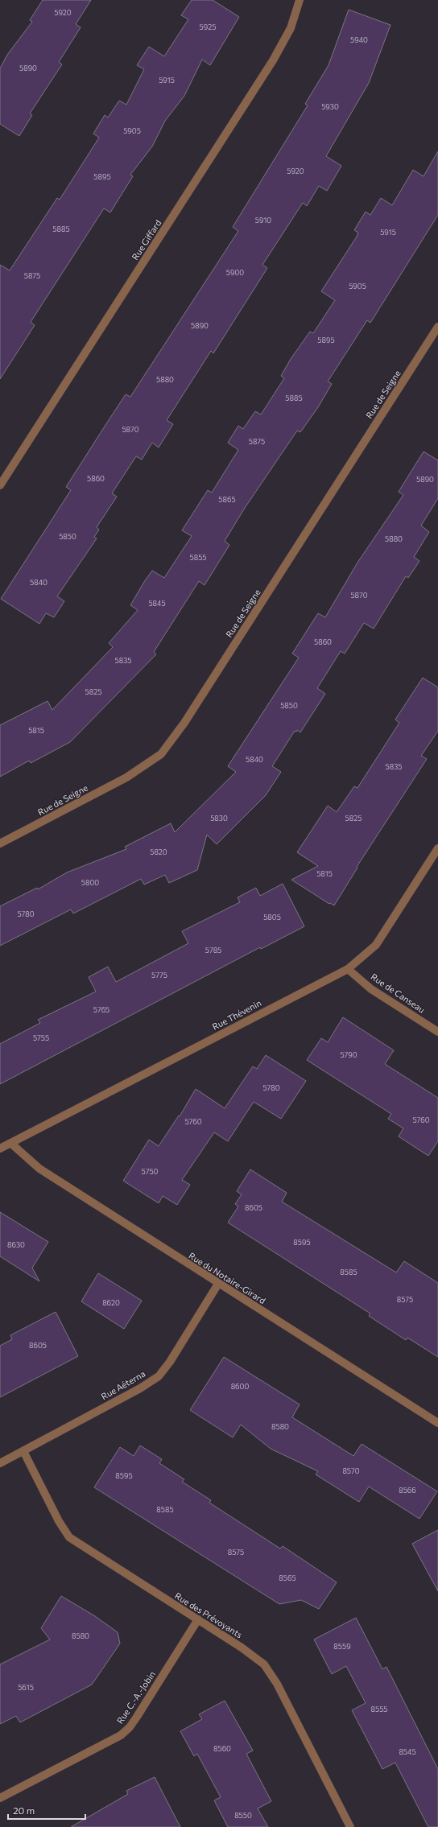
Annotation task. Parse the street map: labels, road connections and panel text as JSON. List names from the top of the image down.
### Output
{
  "streets": {
    "street": [
      "Rue Giffard",
      "Rue de Seigne",
      "Rue de Canseau",
      "Rue Thévenin",
      "Rue du Notaire-Girard",
      "Rue Aéterna",
      "Rue des Prévoyants",
      "Rue C.-A.-Jobin"
    ]
  },
  "crossings": [
    ["Rue de Canseau", "Rue Thévenin"],
    ["Rue Thévenin", "Rue du Notaire-Girard"],
    ["Rue du Notaire-Girard", "Rue Aéterna"],
    ["Rue Aéterna", "Rue des Prévoyants"],
    ["Rue des Prévoyants", "Rue C.-A.-Jobin"]
  ],
  "house_numbers": [
    "5920",
    "5925",
    "5940",
    "5890",
    "5915",
    "5930",
    "5905",
    "5920",
    "5895",
    "5910",
    "5885",
    "5915",
    "5900",
    "5875",
    "5905",
    "5890",
    "5895",
    "5880",
    "5885",
    "5870",
    "5875",
    "5860",
    "5890",
    "5865",
    "5850",
    "5880",
    "5855",
    "5840",
    "5870",
    "5845",
    "5860",
    "5835",
    "5825",
    "5850",
    "5815",
    "5840",
    "5835",
    "5830",
    "5825",
    "5820",
    "5815",
    "5800",
    "5780",
    "5805",
    "5785",
    "5775",
    "5765",
    "5755",
    "5790",
    "5780",
    "5760",
    "5760",
    "5750",
    "8605",
    "8595",
    "8630",
    "8585",
    "8575",
    "8620",
    "8605",
    "8600",
    "8580",
    "8570",
    "8595",
    "8566",
    "8585",
    "8575",
    "8565",
    "8580",
    "8559",
    "5615",
    "8555",
    "8560",
    "8545",
    "8550"
  ],
  "scale_bar": "20 m"
}
